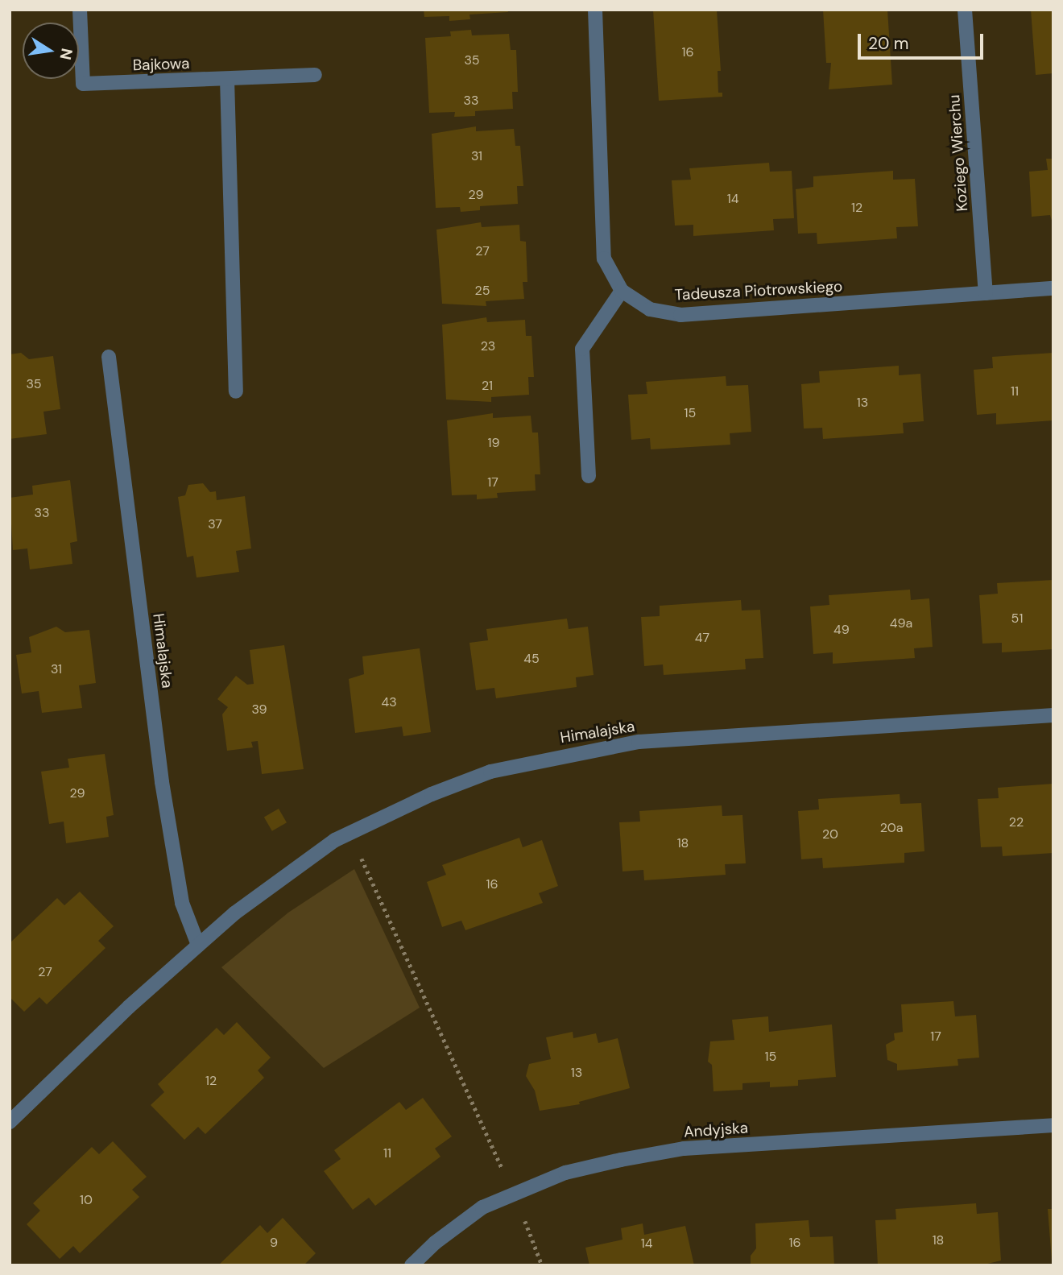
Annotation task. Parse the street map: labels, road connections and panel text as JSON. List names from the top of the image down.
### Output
{
  "streets": {
    "street": [
      "Bajkowa",
      "Koziego Wierchu",
      "Tadeusza Piotrowskiego",
      "Himalajska",
      "Andyjska"
    ]
  },
  "crossings": [
    ["Koziego Wierchu", "Tadeusza Piotrowskiego"]
  ],
  "house_numbers": [
    "16",
    "35",
    "33",
    "31",
    "29",
    "14",
    "12",
    "27",
    "25",
    "23",
    "35",
    "21",
    "11",
    "13",
    "15",
    "19",
    "17",
    "33",
    "37",
    "51",
    "49a",
    "49",
    "47",
    "45",
    "31",
    "43",
    "39",
    "29",
    "22",
    "20a",
    "20",
    "18",
    "16",
    "27",
    "17",
    "15",
    "13",
    "12",
    "11",
    "10",
    "18",
    "9",
    "16",
    "14"
  ],
  "scale_bar": "20 m",
  "north": "right"
}
